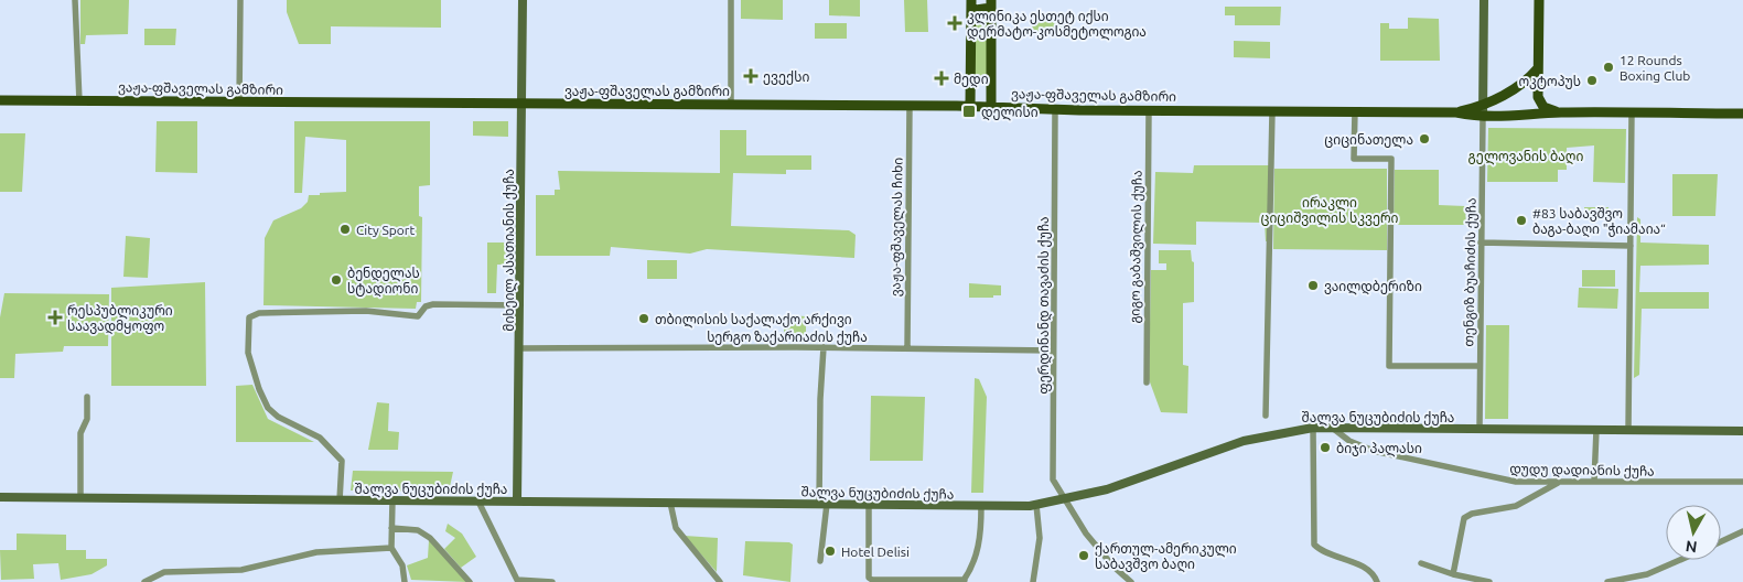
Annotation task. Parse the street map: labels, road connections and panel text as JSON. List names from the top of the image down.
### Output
{
  "streets": {
    "main road": ["ვაჟა-ფშაველას გამზირი", "მიხეილ ასათიანის ქუჩა", "შალვა ნუცუბიძის ქუჩა"],
    "street": [
      "ვაჟა-ფშაველას ჩიხი",
      "გიგო გაბაშვილის ქუჩა",
      "თენგიზ ბუაჩიძის ქუჩა",
      "ფერდინანდ თავაძის ქუჩა",
      "სერგო ზაქარიაძის ქუჩა",
      "დუდუ დადიანის ქუჩა"
    ]
  },
  "crossings": [
    ["ვაჟა-ფშაველას გამზირი", "ვაჟა-ფშაველას ჩიხი"],
    ["ვაჟა-ფშაველას გამზირი", "გიგო გაბაშვილის ქუჩა"],
    ["ვაჟა-ფშაველას გამზირი", "მიხეილ ასათიანის ქუჩა"],
    ["ვაჟა-ფშაველას გამზირი", "თენგიზ ბუაჩიძის ქუჩა"],
    ["ვაჟა-ფშაველას გამზირი", "ფერდინანდ თავაძის ქუჩა"],
    ["ვაჟა-ფშაველას ჩიხი", "სერგო ზაქარიაძის ქუჩა"],
    ["მიხეილ ასათიანის ქუჩა", "სერგო ზაქარიაძის ქუჩა"],
    ["მიხეილ ასათიანის ქუჩა", "შალვა ნუცუბიძის ქუჩა"],
    ["თენგიზ ბუაჩიძის ქუჩა", "შალვა ნუცუბიძის ქუჩა"],
    ["ფერდინანდ თავაძის ქუჩა", "სერგო ზაქარიაძის ქუჩა"],
    ["ფერდინანდ თავაძის ქუჩა", "შალვა ნუცუბიძის ქუჩა"],
    ["შალვა ნუცუბიძის ქუჩა", "დუდუ დადიანის ქუჩა"]
  ],
  "parks": ["გელოვანის ბაღი", "ირაკლი ციციშვილის სკვერი"],
  "places": {
    "health": [
      "კლინიკა ესთეტ იქსი დერმატო-კოსმეტოლოგია",
      "ევექსი",
      "მედი",
      "რესპუბლიკური საავადმყოფო"
    ],
    "other": [
      "12 Rounds Boxing Club",
      "ოკტოპუს",
      "ციცინათელა",
      "#83 საბავშვო ბაგა-ბაღი \"ჭიამაია“",
      "City Sport",
      "ბენდელას სტადიონი",
      "ვაილდბერიზი",
      "თბილისის საქალაქო არქივი",
      "ბიჯი პალასი",
      "Hotel Delisi",
      "ქართულ-ამერიკული საბავშვო ბაღი"
    ],
    "transit": ["დელისი"]
  },
  "north": "bottom"
}
